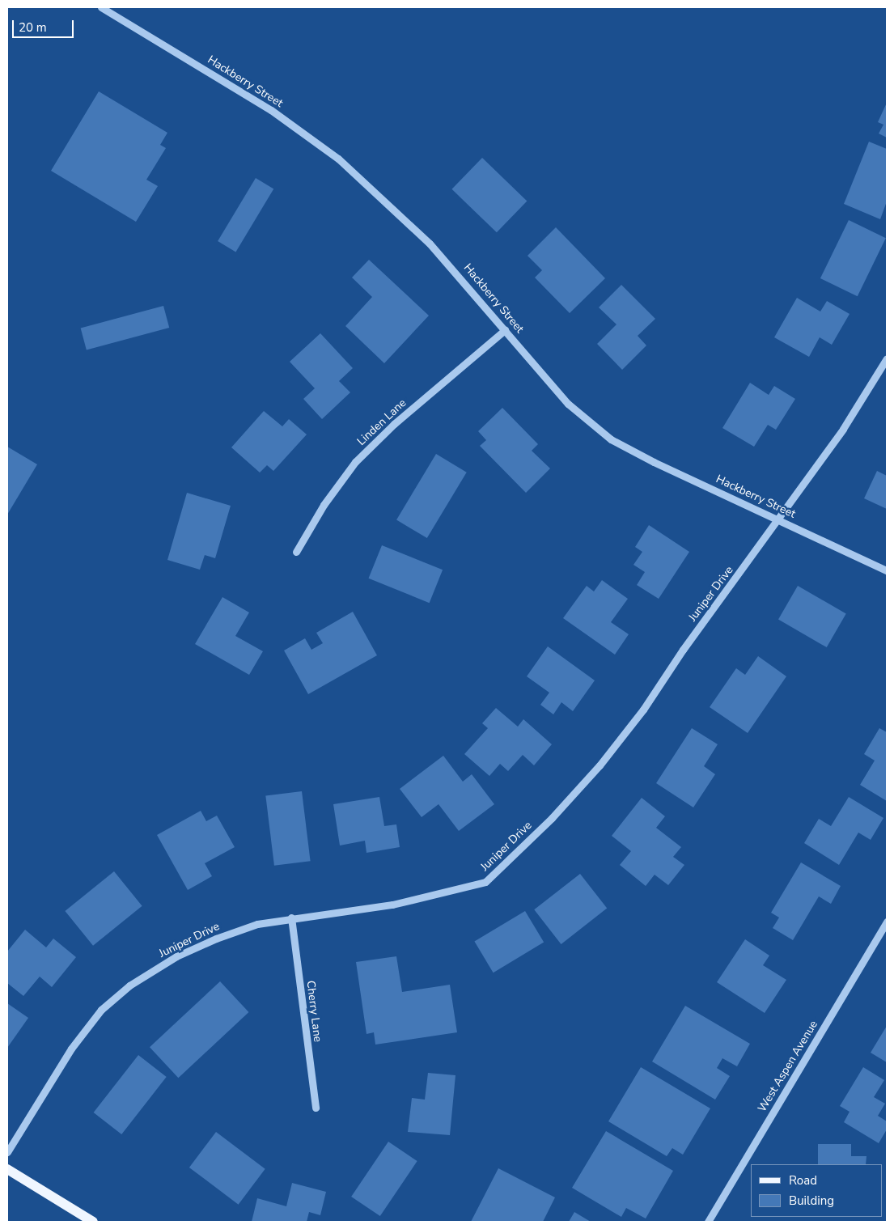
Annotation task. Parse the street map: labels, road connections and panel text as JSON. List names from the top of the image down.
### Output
{
  "streets": {
    "street": [
      "Hackberry Street",
      "Linden Lane",
      "Juniper Drive",
      "Cherry Lane",
      "West Aspen Avenue"
    ]
  },
  "crossings": [
    ["Hackberry Street", "Linden Lane"],
    ["Hackberry Street", "Juniper Drive"],
    ["Juniper Drive", "Cherry Lane"]
  ],
  "legend": ["Road", "Building"],
  "scale_bar": "20 m"
}
